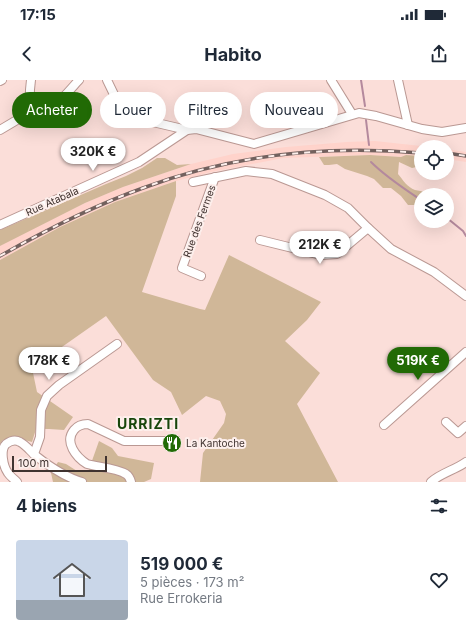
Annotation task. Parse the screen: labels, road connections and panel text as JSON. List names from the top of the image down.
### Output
{
  "streets": {
    "street": ["Rue Atabala", "Rue des Fermes"]
  },
  "districts": ["URRIZTI"],
  "places": {
    "restaurant": ["La Kantoche"]
  },
  "scale_bar": "100 m",
  "page": {
    "status": "17:15",
    "header": "Habito",
    "chip": [
      "Acheter",
      "Louer",
      "Filtres",
      "Nouveau"
    ],
    "price": [
      "320K €",
      "212K €",
      "178K €",
      "519K €"
    ],
    "scale": "100 m",
    "heading": "4 biens",
    "list": [
      {
        "name": "519 000 €",
        "note": "5 pièces · 173 m² · Rue Errokeria"
      }
    ]
  }
}
